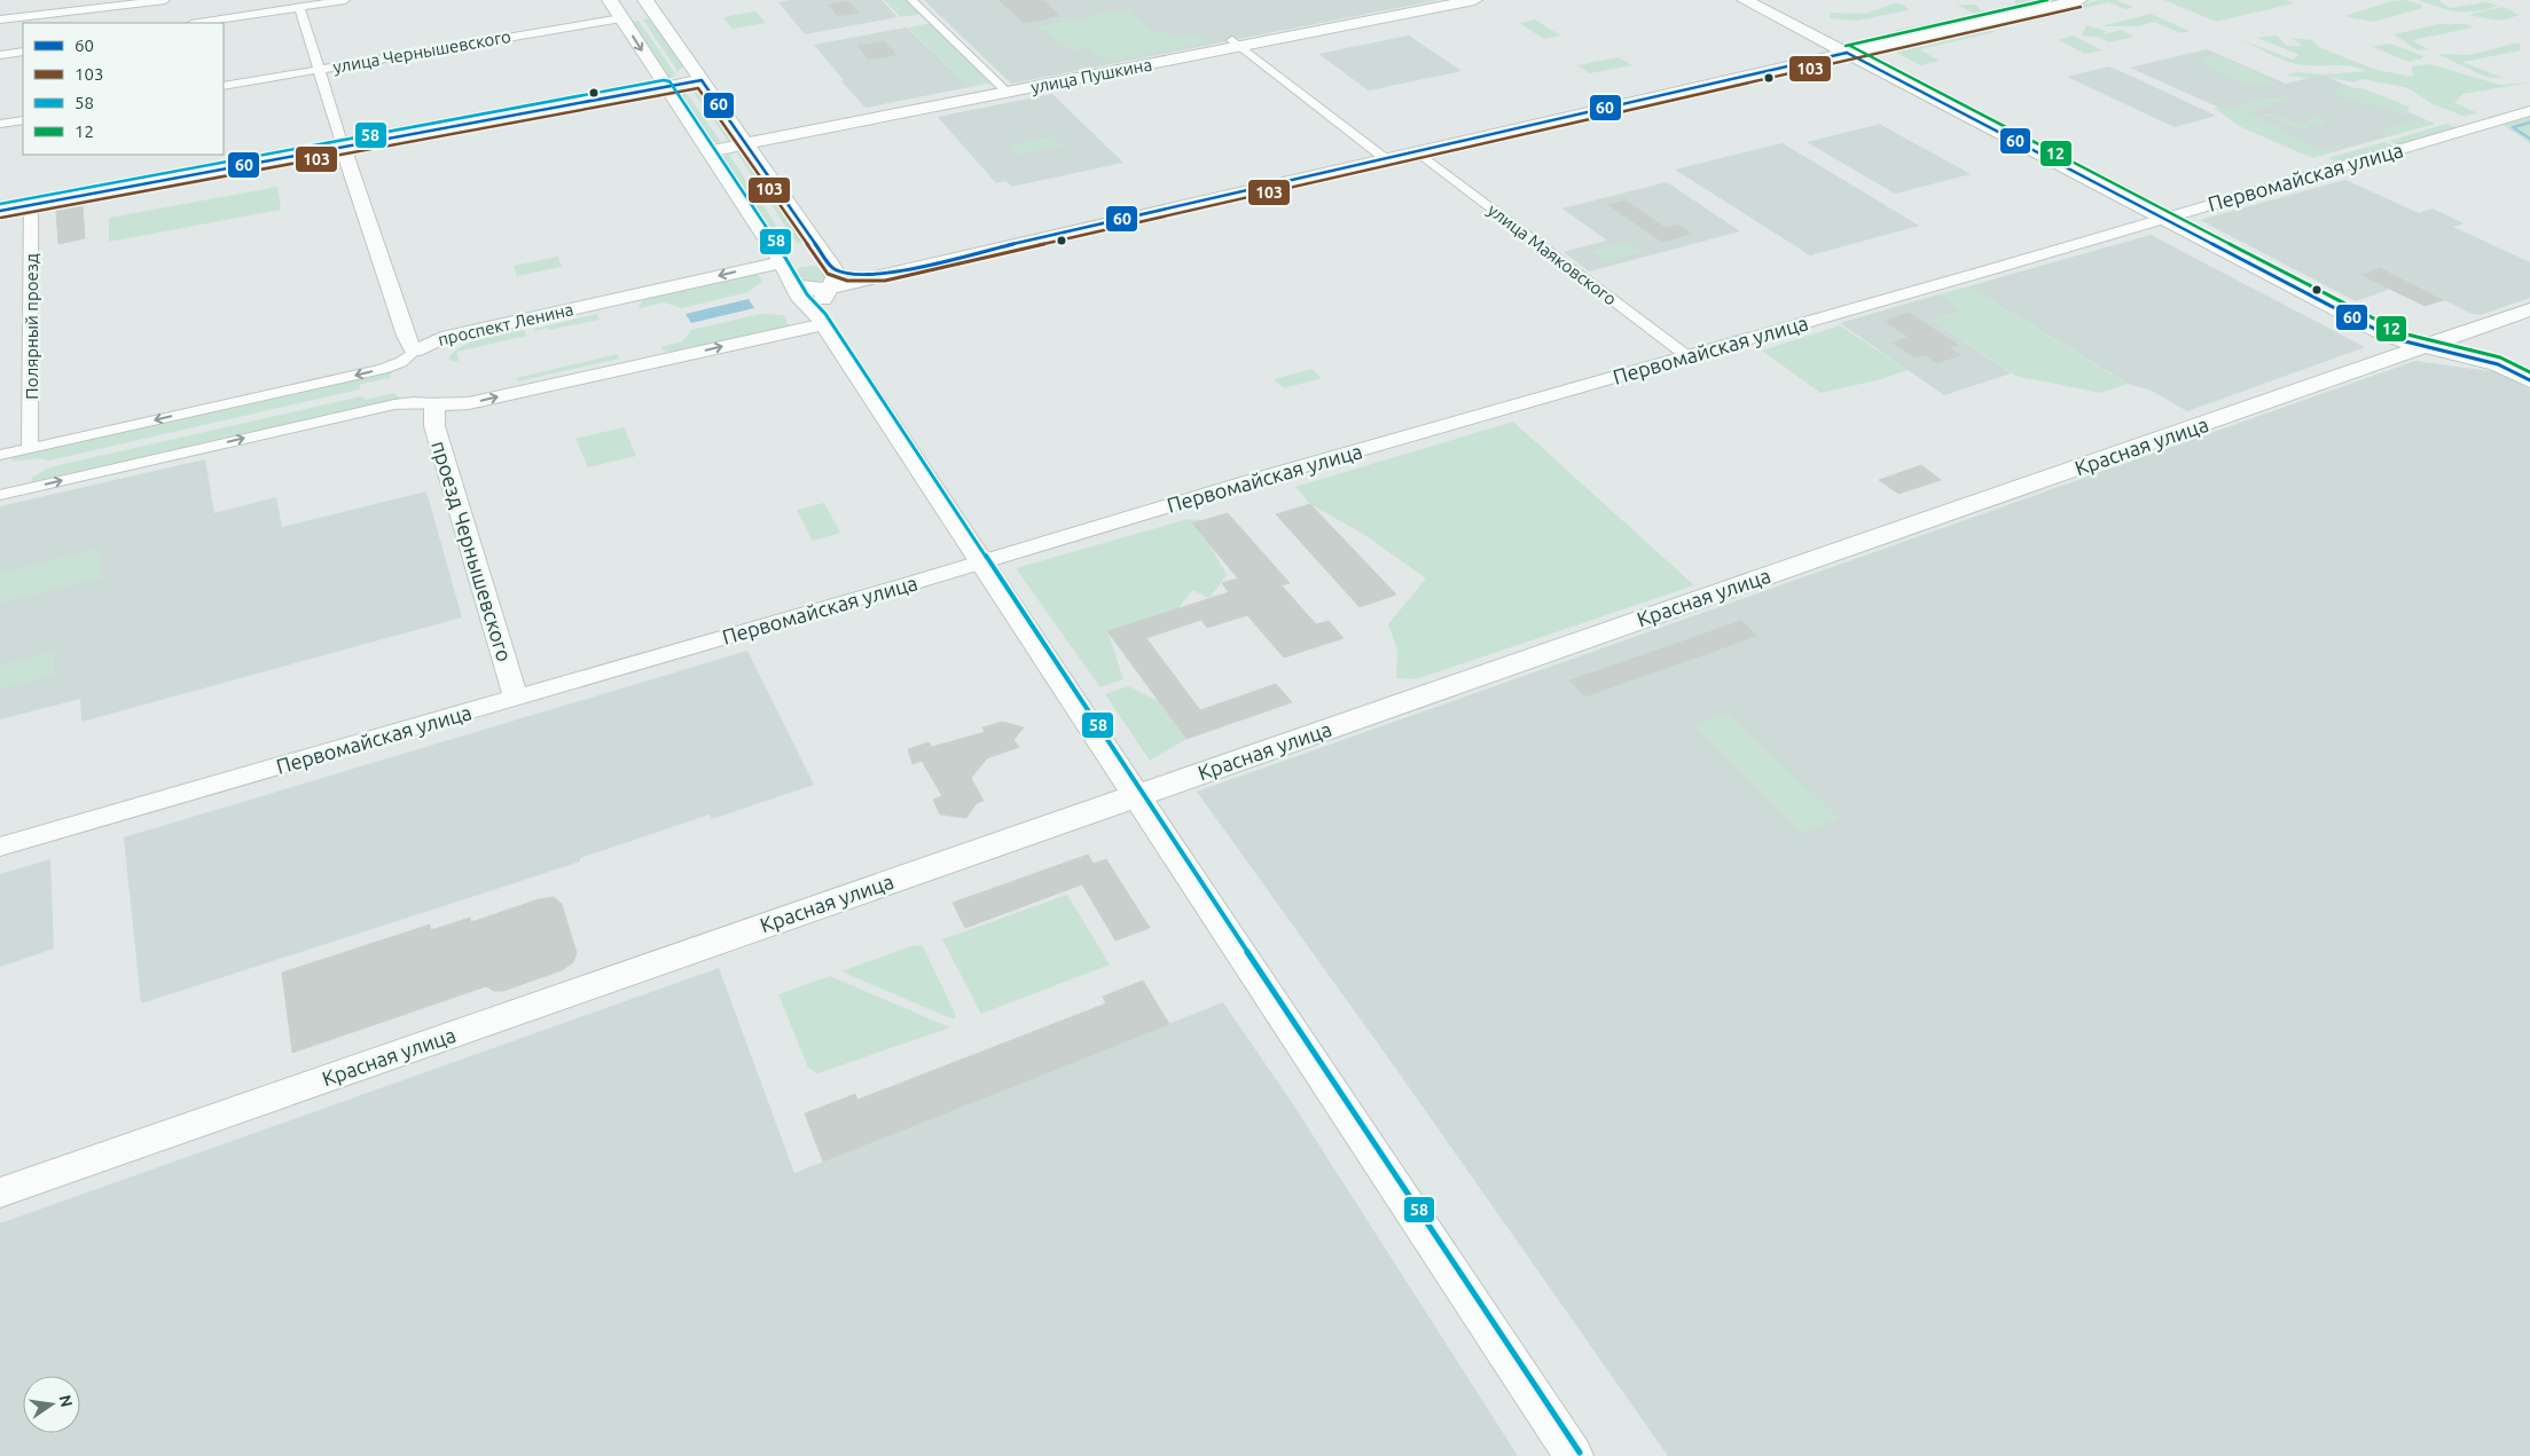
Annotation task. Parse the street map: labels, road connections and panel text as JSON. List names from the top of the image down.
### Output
{
  "streets": {
    "main road": ["улица Пушкина", "проспект Ленина", "Красная улица"],
    "street": [
      "улица Чернышевского",
      "Первомайская улица",
      "улица Маяковского",
      "Полярный проезд",
      "проезд Чернышевского"
    ]
  },
  "crossings": [
    ["Первомайская улица", "улица Маяковского"],
    ["Первомайская улица", "проезд Чернышевского"],
    ["улица Маяковского", "проспект Ленина"],
    ["проспект Ленина", "Полярный проезд"]
  ],
  "lines": [
    "transit line 12",
    "transit line 103",
    "transit line 60",
    "transit line 58"
  ],
  "legend": [
    "60",
    "103",
    "58",
    "12"
  ],
  "north": "right"
}
